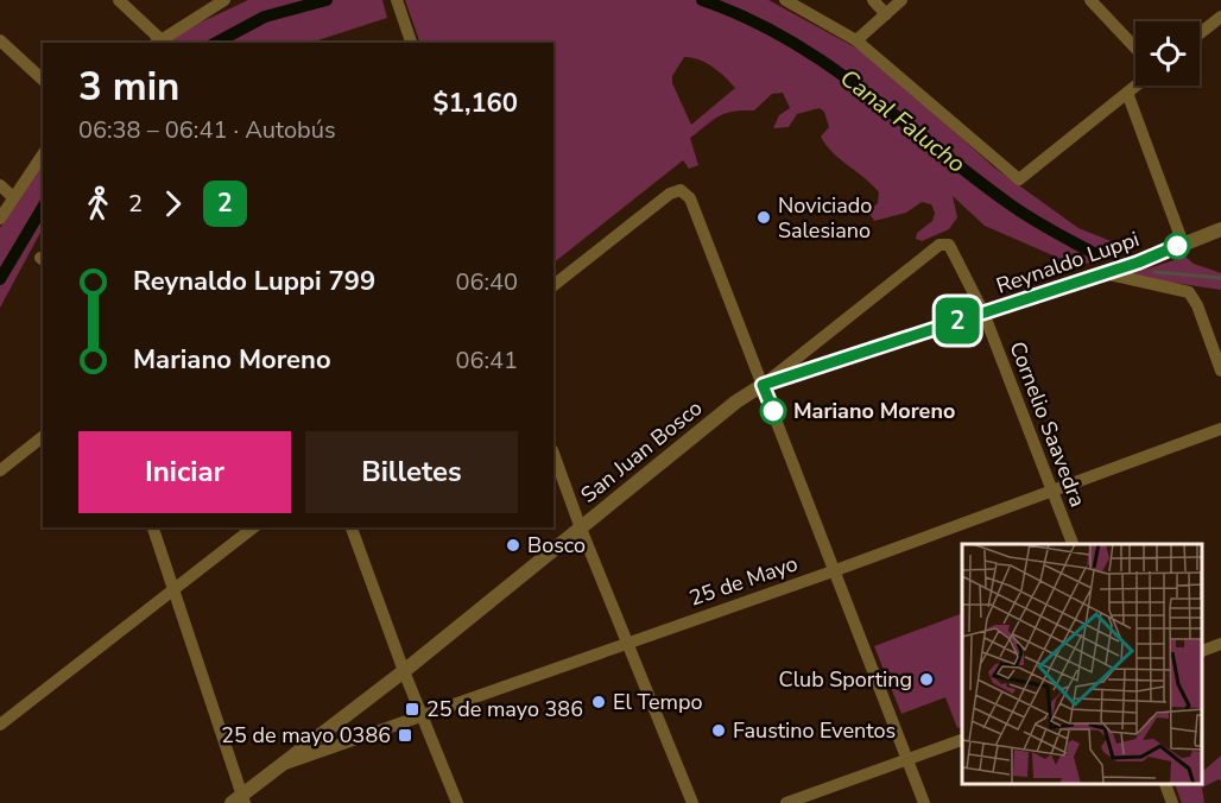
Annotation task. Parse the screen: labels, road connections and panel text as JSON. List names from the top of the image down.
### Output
{
  "streets": {
    "street": [
      "Reynaldo Luppi",
      "Cornelio Saavedra",
      "San Juan Bosco",
      "25 de Mayo"
    ]
  },
  "crossings": [
    ["Reynaldo Luppi", "Cornelio Saavedra"],
    ["Reynaldo Luppi", "San Juan Bosco"],
    ["Cornelio Saavedra", "San Juan Bosco"],
    ["Cornelio Saavedra", "25 de Mayo"],
    ["San Juan Bosco", "25 de Mayo"]
  ],
  "water": ["Canal Falucho"],
  "places": {
    "other": [
      "Noviciado Salesiano",
      "Mariano Moreno",
      "Bosco",
      "Club Sporting",
      "El Tempo",
      "Faustino Eventos"
    ],
    "transit": ["25 de mayo 386", "25 de mayo 0386"]
  },
  "lines": ["bus line 2"],
  "page": {
    "on_map": "2",
    "heading": ["3 min", "06:38 – 06:41 · Autobús", "$1,160"],
    "legs": ["2", "2"],
    "list": [
      {
        "name": "Reynaldo Luppi 799",
        "value": "06:40"
      },
      {
        "name": "Mariano Moreno",
        "value": "06:41"
      }
    ],
    "buttons": ["Iniciar", "Billetes"]
  }
}
